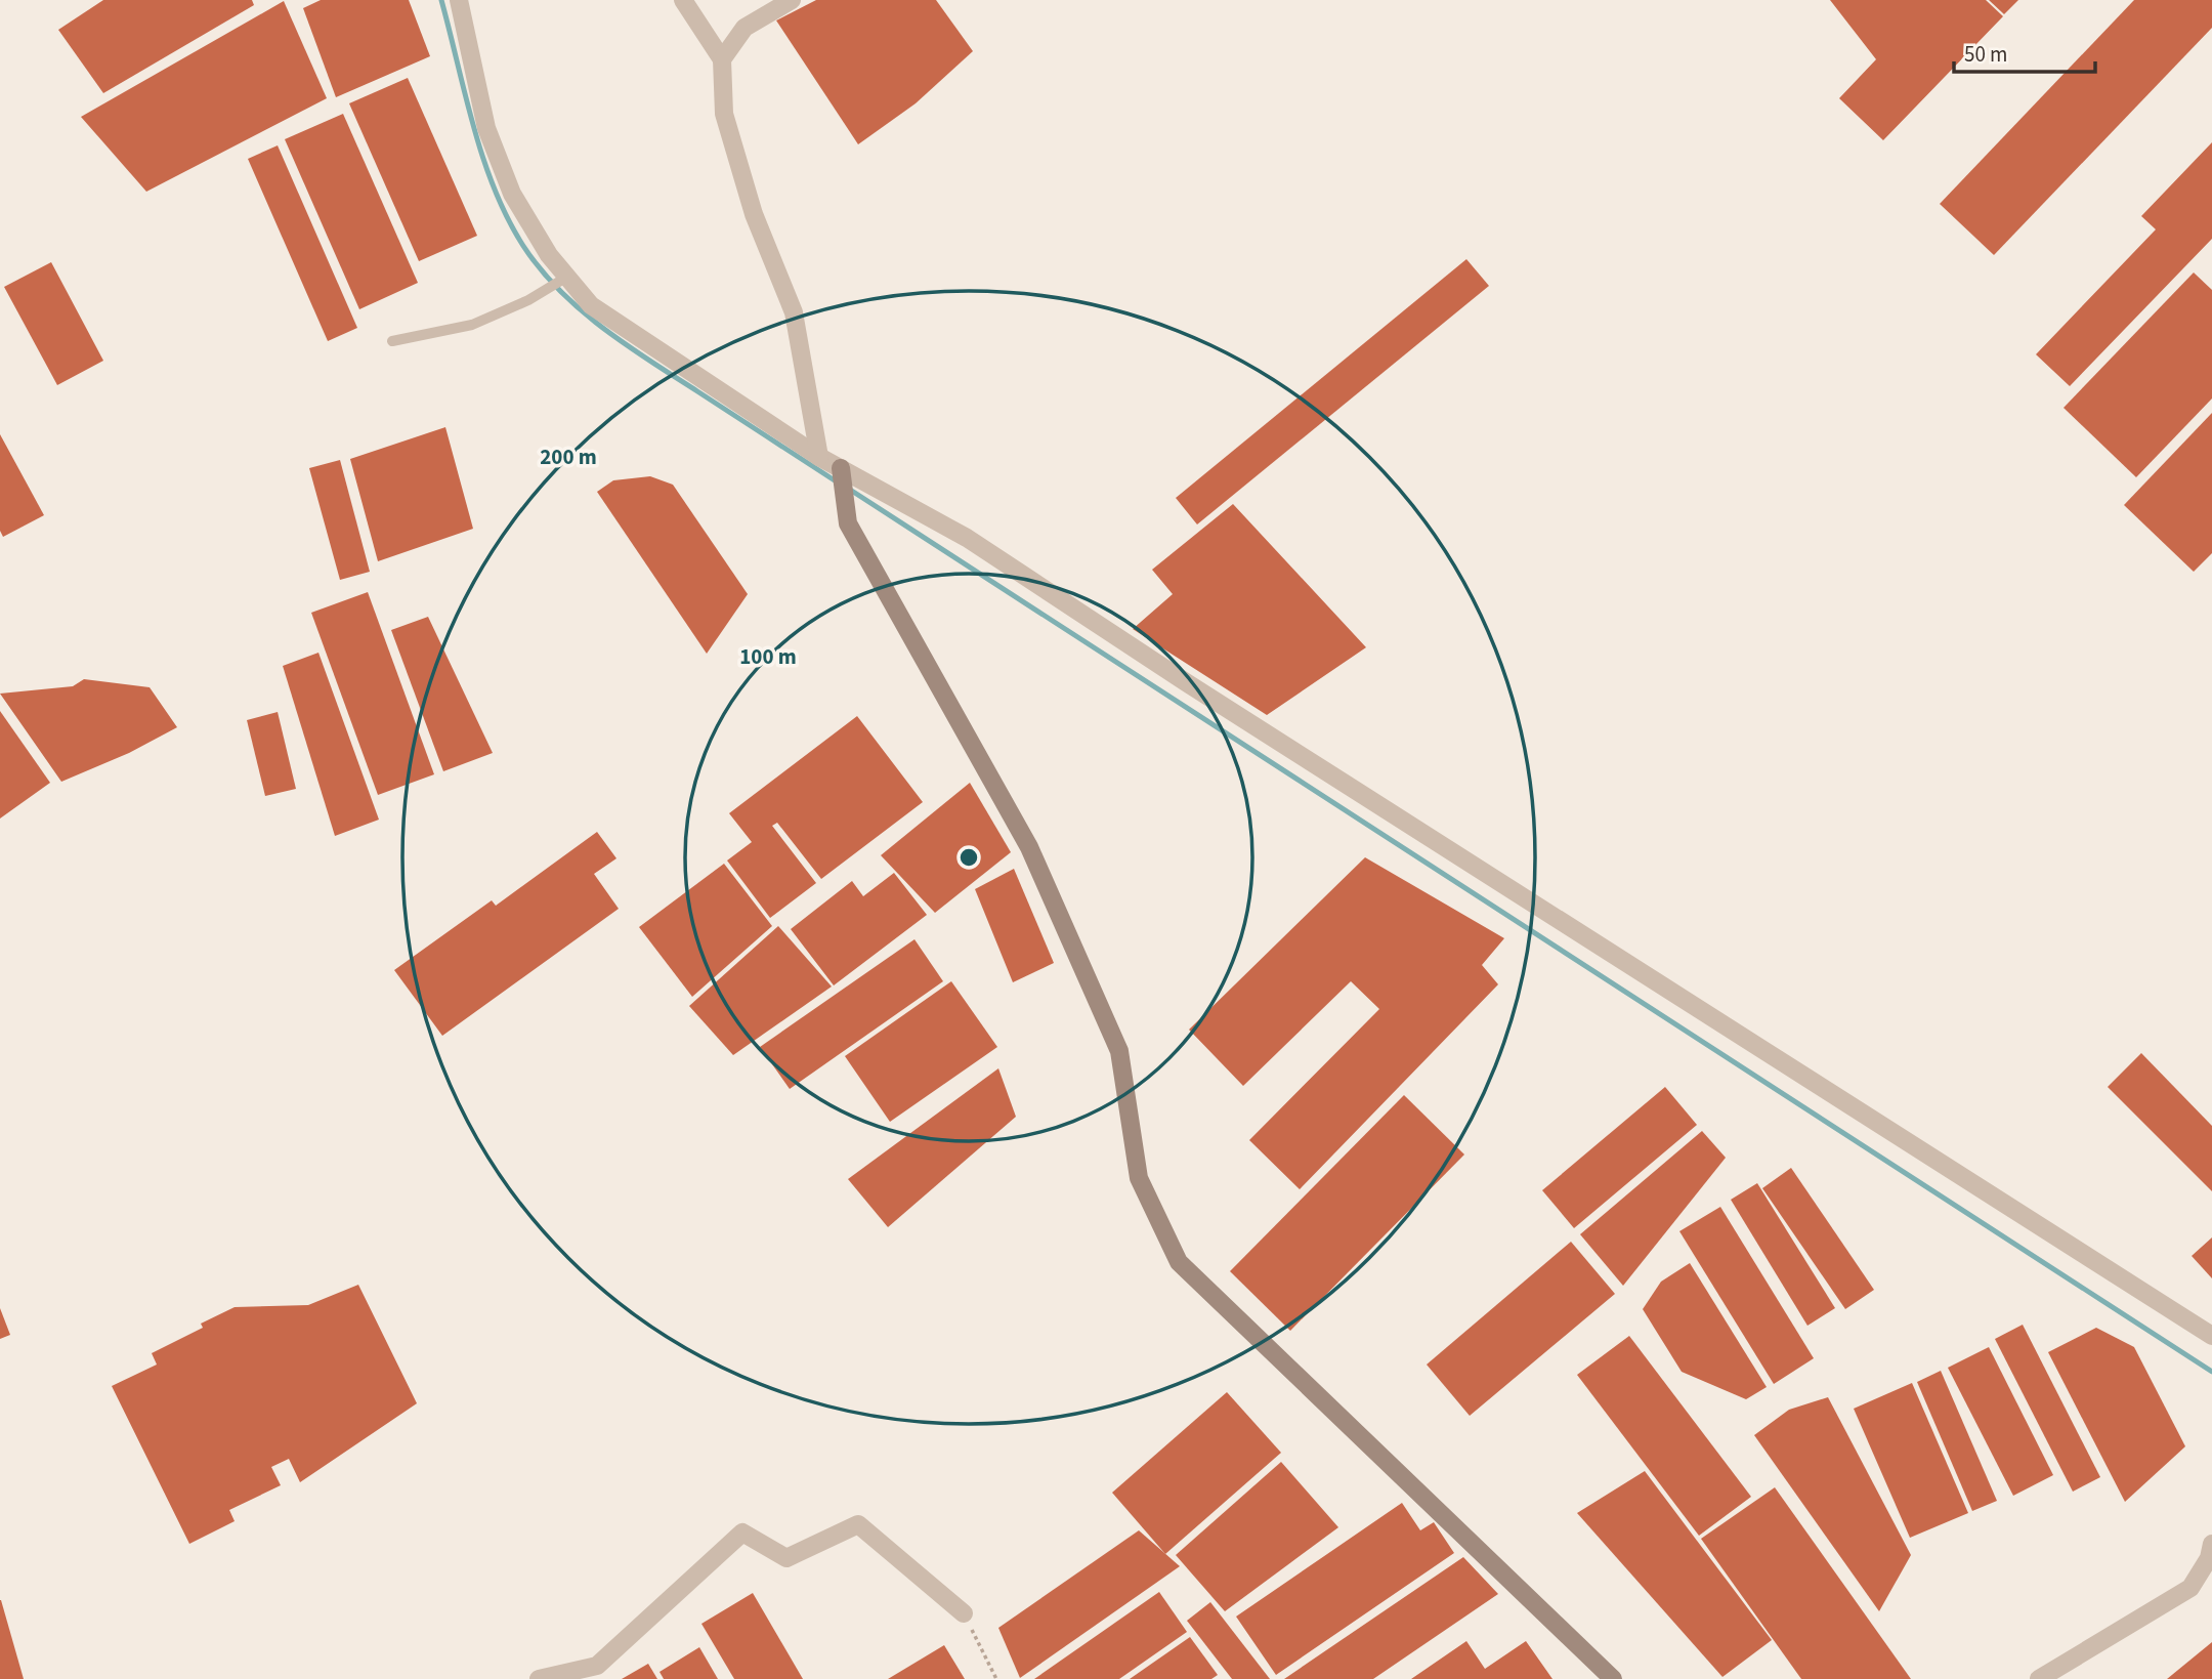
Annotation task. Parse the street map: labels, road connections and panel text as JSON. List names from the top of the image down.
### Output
{
  "scale_bar": "50 m",
  "rings": ["200 m", "100 m"]
}
